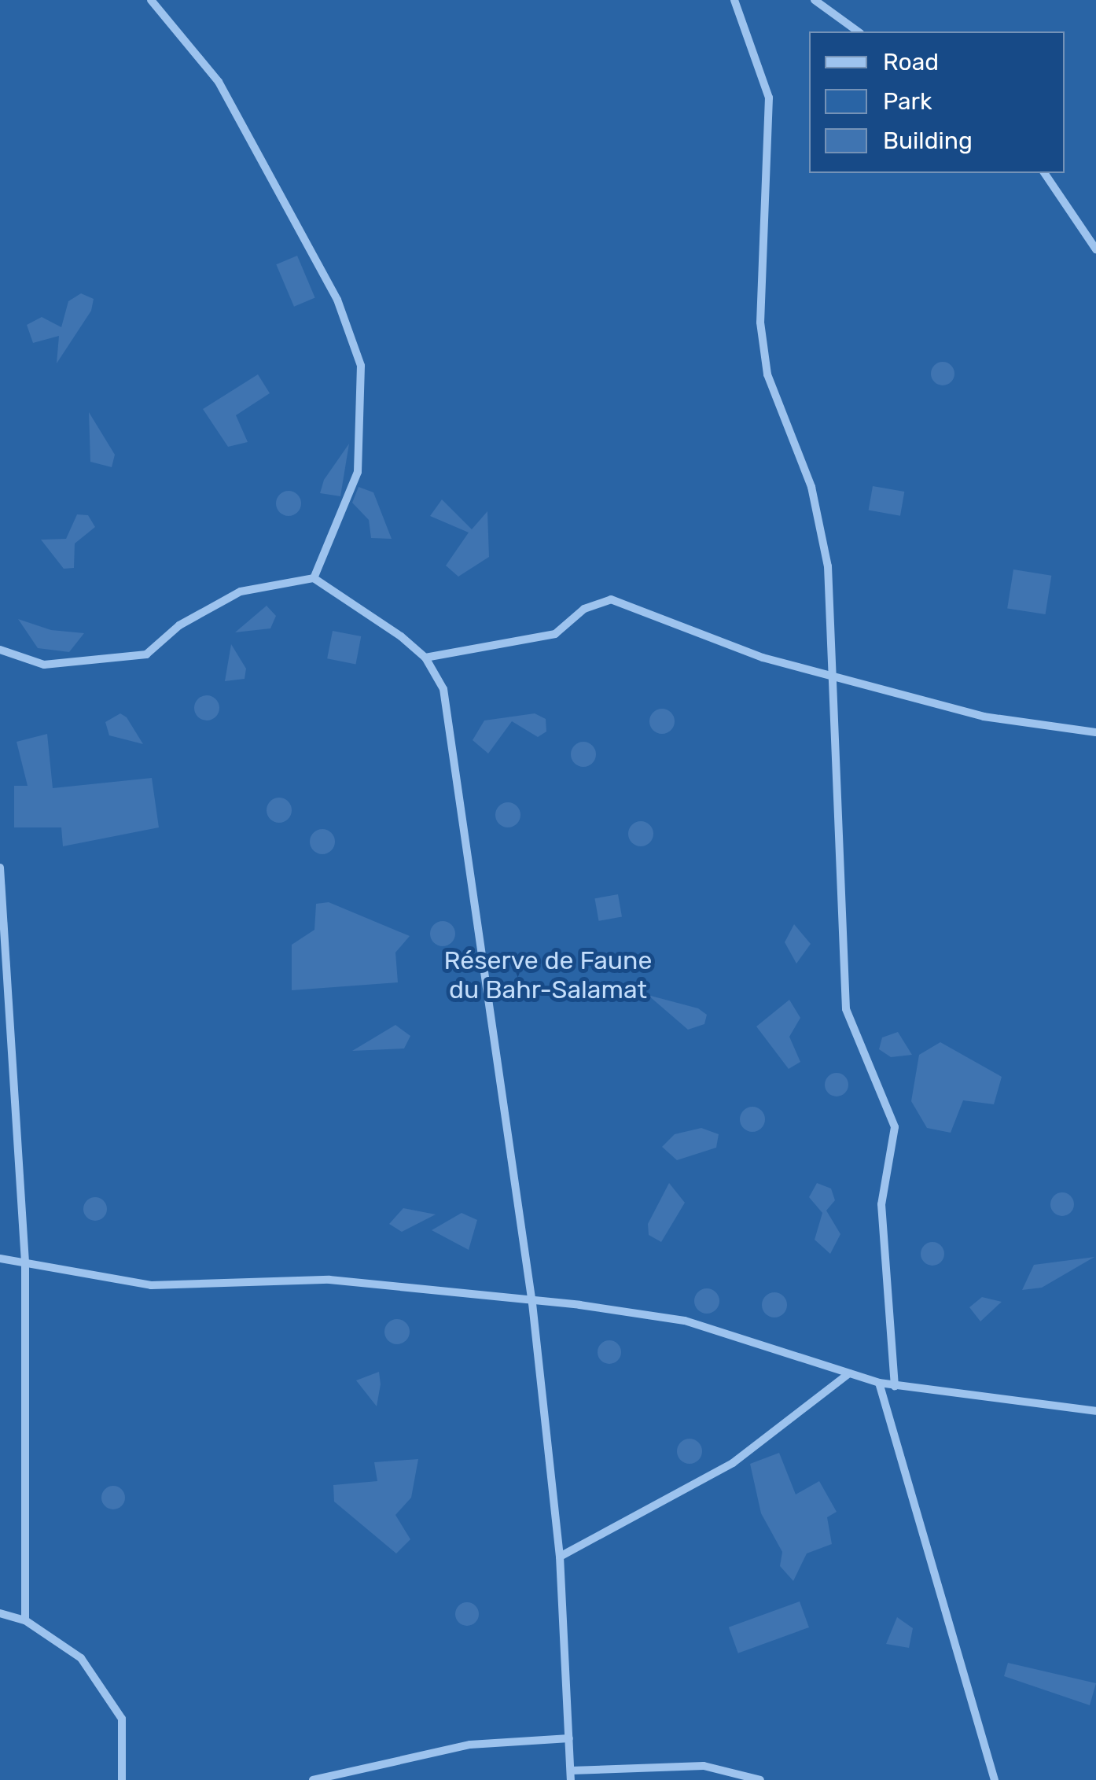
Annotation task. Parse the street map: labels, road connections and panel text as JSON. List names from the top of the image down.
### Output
{
  "parks": ["Réserve de Faune du Bahr-Salamat"],
  "legend": ["Road", "Park", "Building"]
}
